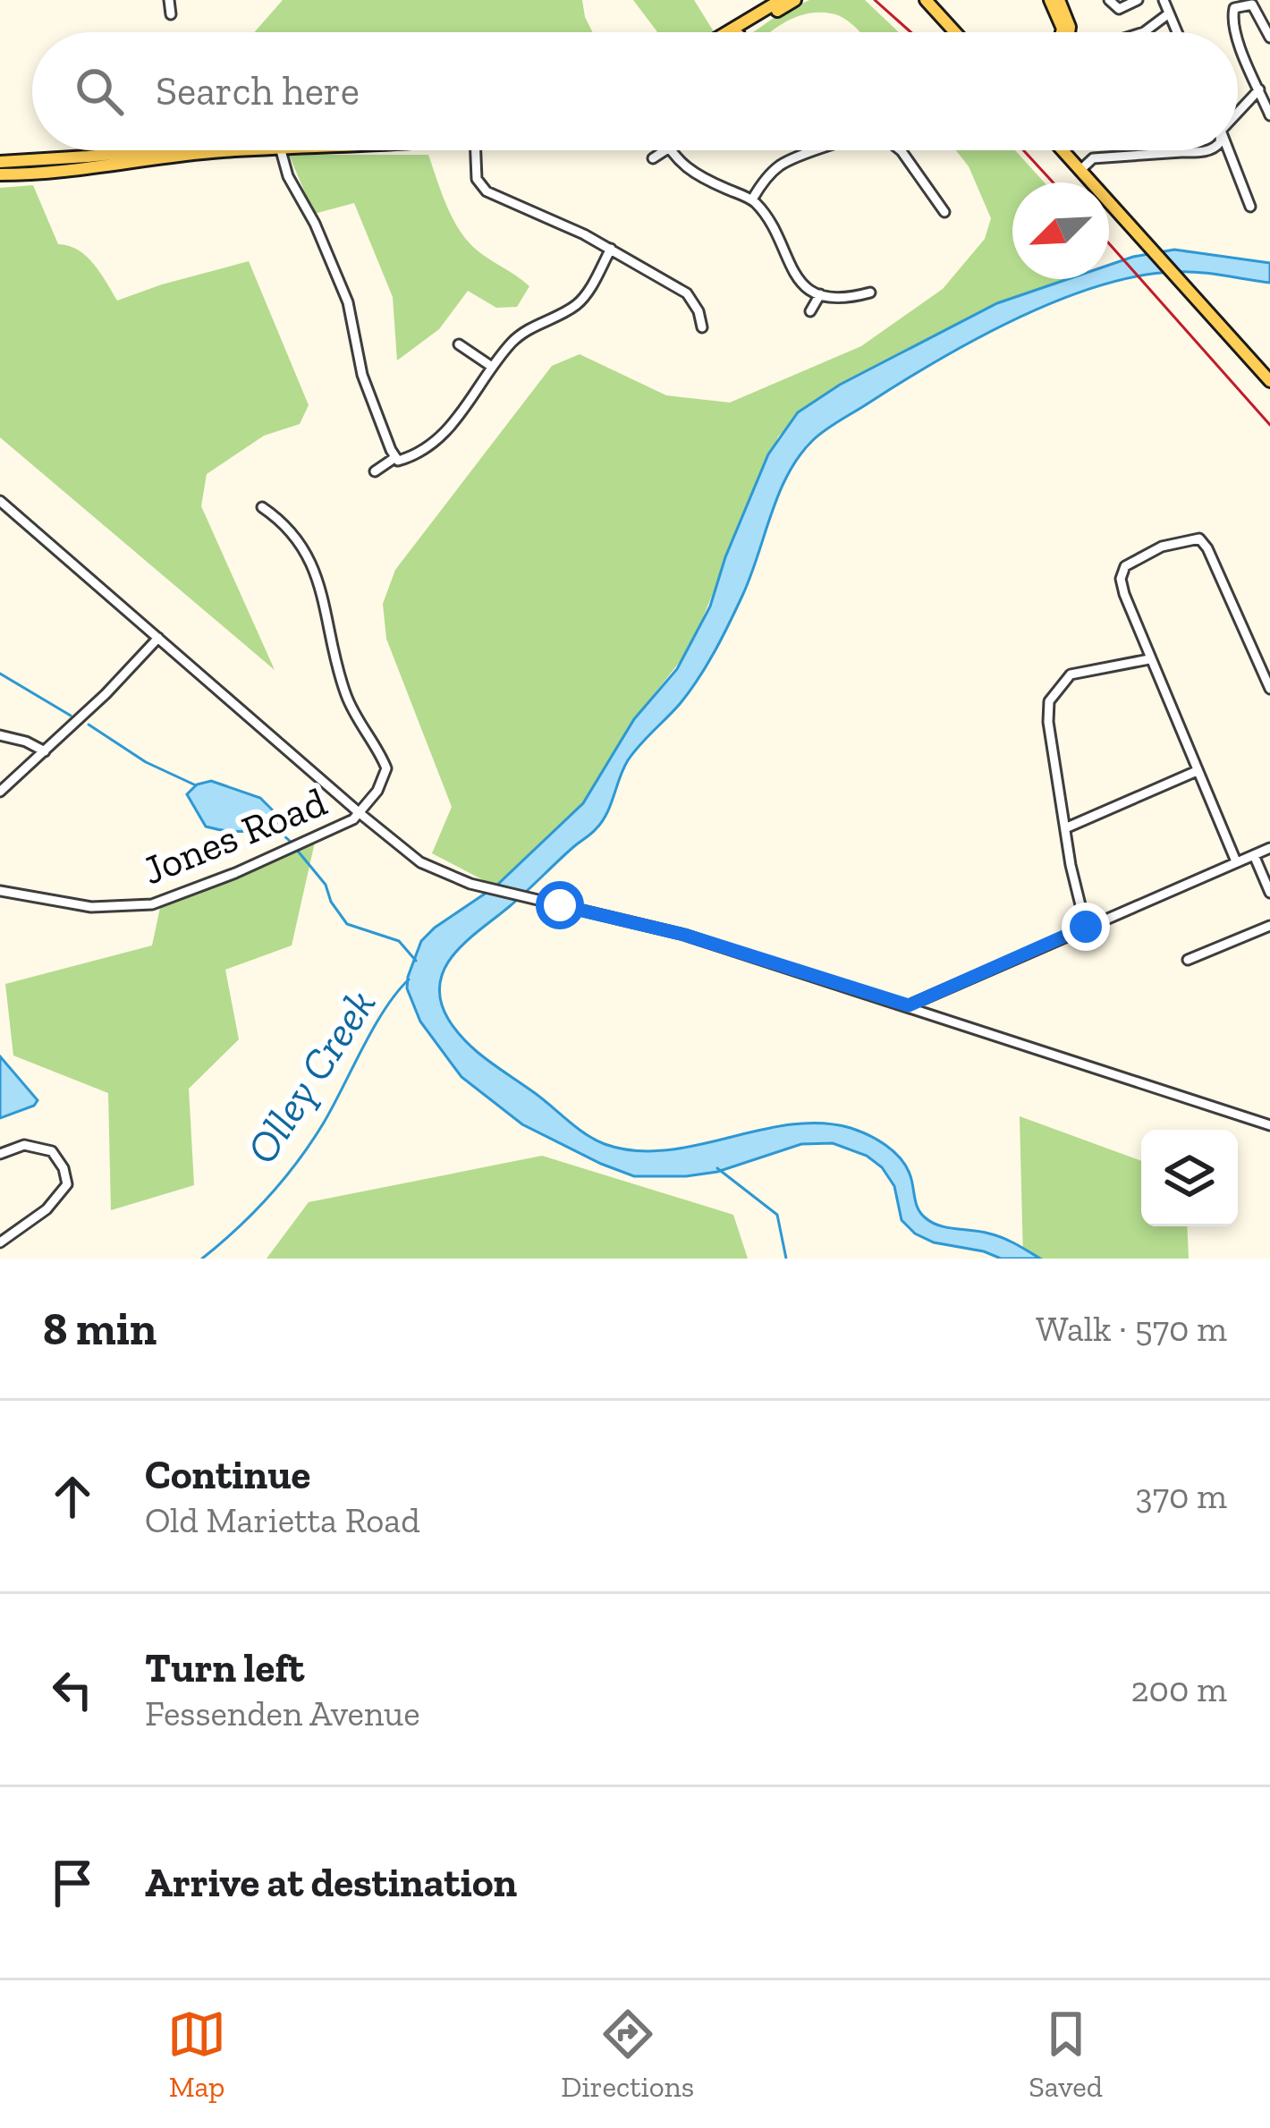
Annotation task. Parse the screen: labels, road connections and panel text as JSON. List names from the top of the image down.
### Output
{
  "streets": {
    "street": ["Jones Road"]
  },
  "water": ["Olley Creek"],
  "north": "bottom left",
  "page": {
    "search": "Search here",
    "heading": ["8 min", "Walk · 570 m"],
    "list": [
      ["Continue", "Old Marietta Road", "370 m"],
      ["Turn left", "Fessenden Avenue", "200 m"],
      "Arrive at destination"
    ],
    "nav": ["Map", "Directions", "Saved"]
  }
}
